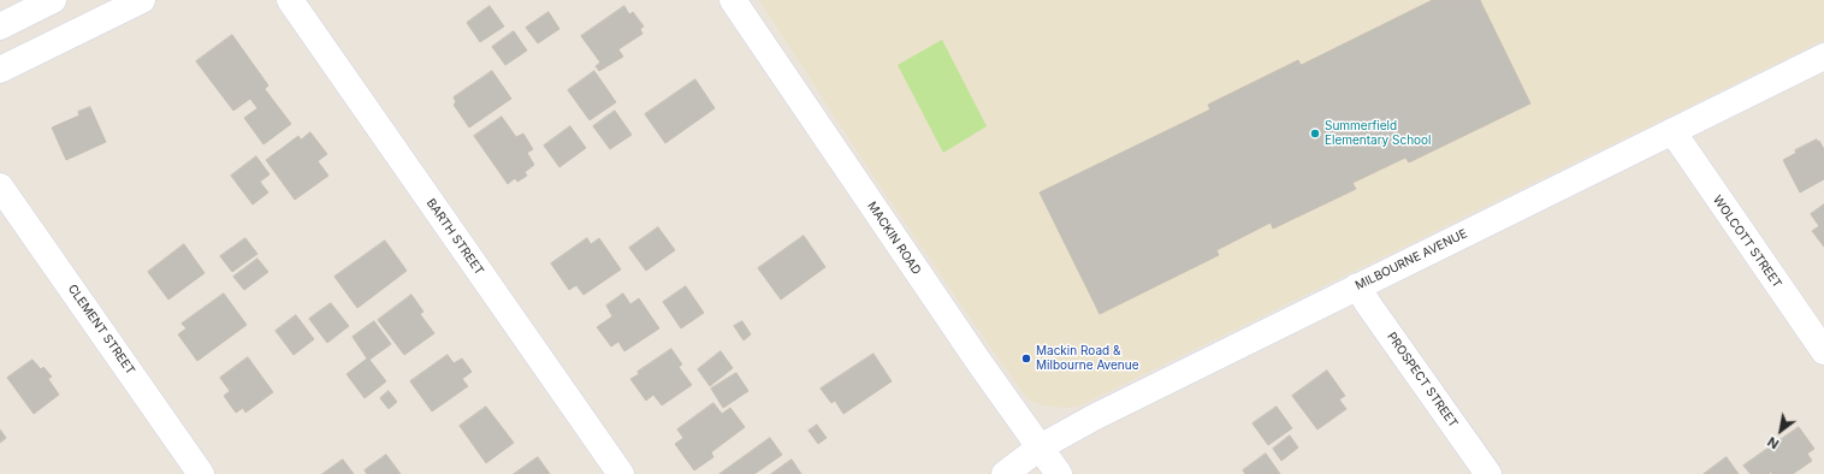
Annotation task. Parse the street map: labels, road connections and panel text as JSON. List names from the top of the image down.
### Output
{
  "streets": {
    "street": [
      "BARTH STREET",
      "MACKIN ROAD",
      "WOLCOTT STREET",
      "MILBOURNE AVENUE",
      "CLEMENT STREET",
      "PROSPECT STREET"
    ]
  },
  "crossings": [
    ["MACKIN ROAD", "MILBOURNE AVENUE"],
    ["WOLCOTT STREET", "MILBOURNE AVENUE"],
    ["MILBOURNE AVENUE", "PROSPECT STREET"]
  ],
  "places": ["Summerfield Elementary School", "Mackin Road & Milbourne Avenue"],
  "north": "bottom left"
}
